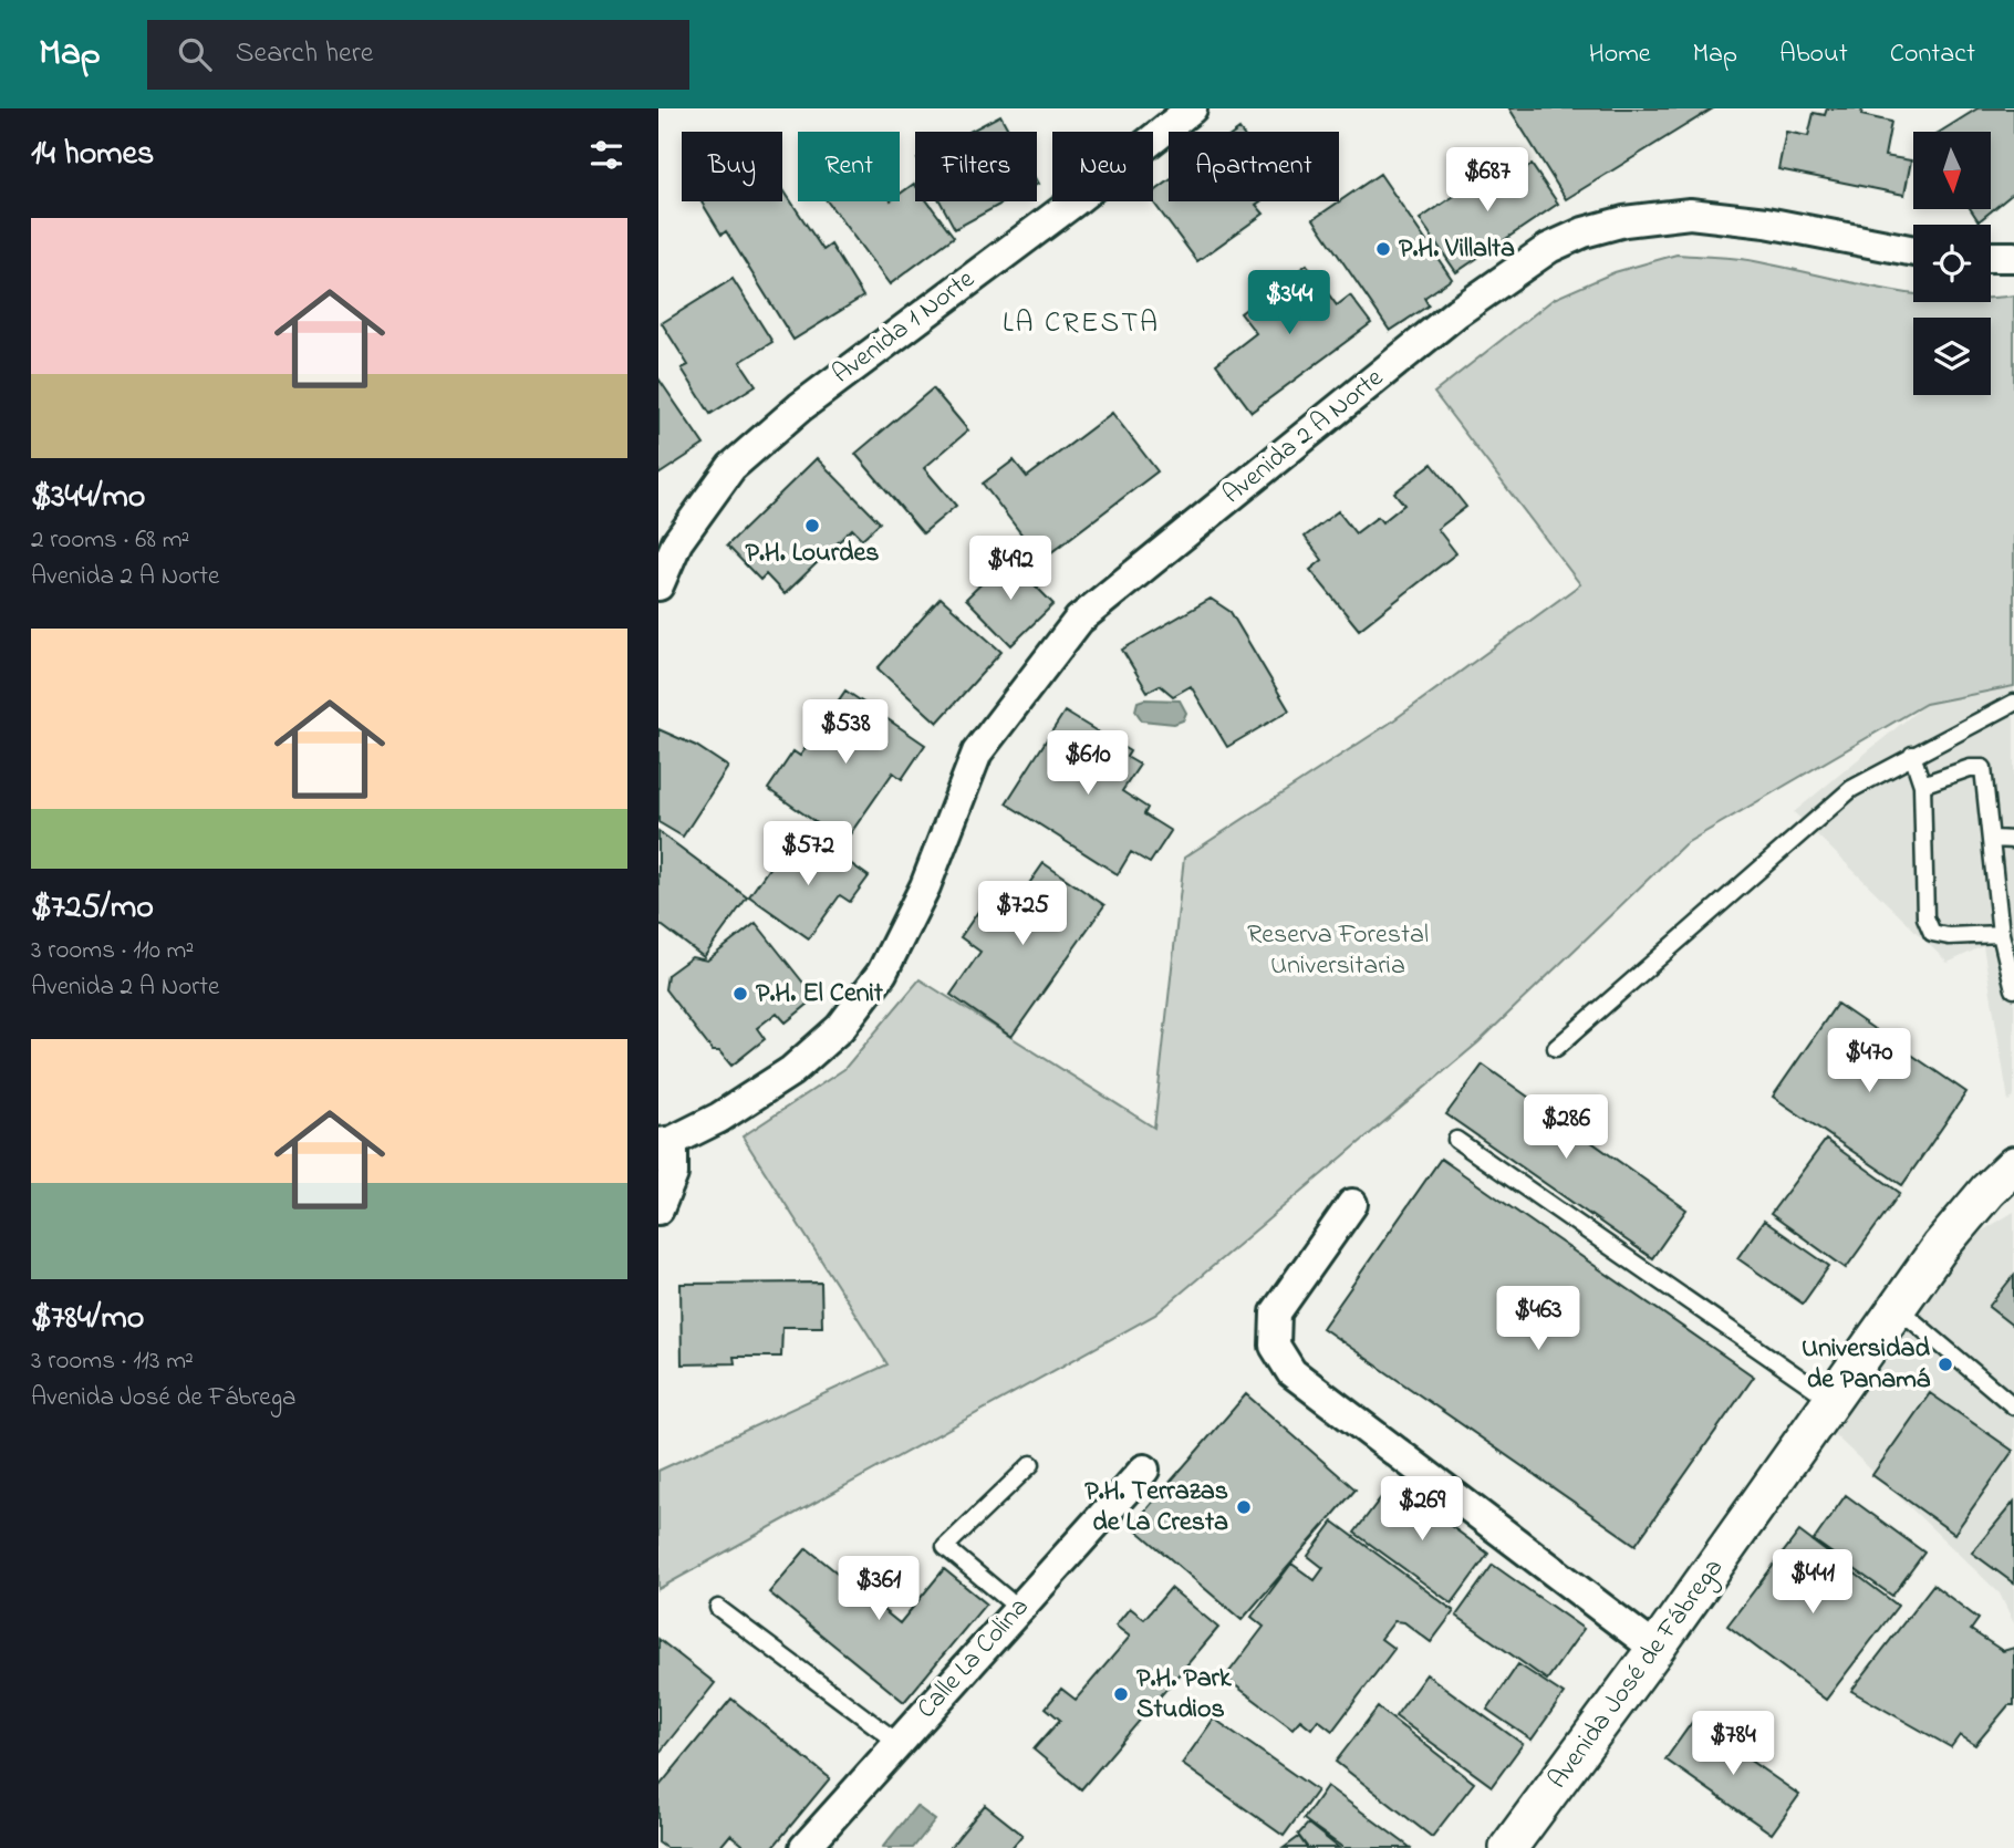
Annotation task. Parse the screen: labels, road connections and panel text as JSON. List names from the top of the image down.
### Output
{
  "streets": {
    "street": [
      "Avenida 1 Norte",
      "Avenida 2 A Norte",
      "Calle La Colina",
      "Avenida José de Fábrega"
    ]
  },
  "districts": ["LA CRESTA"],
  "parks": ["Reserva Forestal Universitaria"],
  "places": [
    "P.H. Villalta",
    "P.H. Lourdes",
    "P.H. El Cenit",
    "Universidad de Panamá",
    "P.H. Terrazas de La Cresta",
    "P.H. Park Studios"
  ],
  "north": "bottom",
  "page": {
    "header": "Map",
    "search": "Search here",
    "nav": [
      "Home",
      "Map",
      "About",
      "Contact"
    ],
    "heading": "14 homes",
    "chip": [
      "Buy",
      "Rent",
      "Filters",
      "New",
      "Apartment"
    ],
    "price": [
      "$687",
      "$344",
      "$492",
      "$538",
      "$610",
      "$572",
      "$725",
      "$470",
      "$286",
      "$463",
      "$269",
      "$441",
      "$361",
      "$784"
    ],
    "list": [
      {
        "name": "$344/mo",
        "note": "2 rooms · 68 m² · Avenida 2 A Norte"
      },
      {
        "name": "$725/mo",
        "note": "3 rooms · 110 m² · Avenida 2 A Norte"
      },
      {
        "name": "$784/mo",
        "note": "3 rooms · 113 m² · Avenida José de Fábrega"
      }
    ]
  }
}
